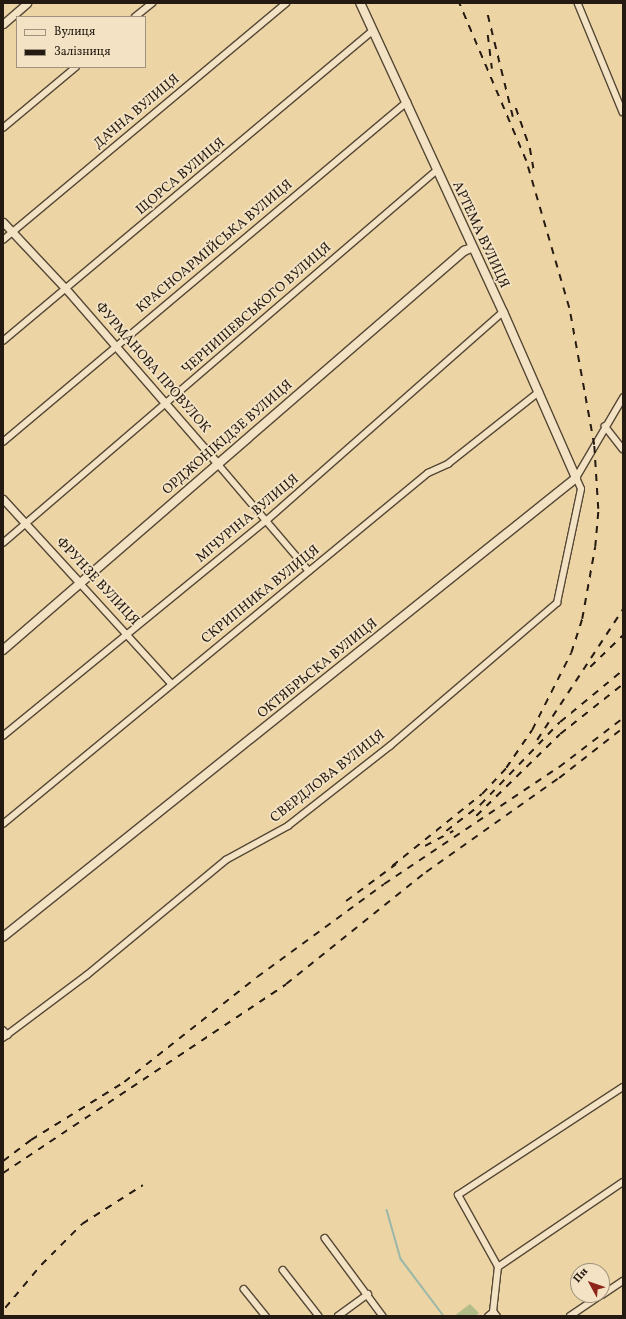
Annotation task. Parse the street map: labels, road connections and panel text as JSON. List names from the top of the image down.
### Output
{
  "streets": {
    "main road": ["АРТЕМА ВУЛИЦЯ", "ОРДЖОНІКІДЗЕ ВУЛИЦЯ", "ОКТЯБРЬСКА ВУЛИЦЯ"],
    "street": [
      "ДАЧНА ВУЛИЦЯ",
      "ЩОРСА ВУЛИЦЯ",
      "КРАСНОАРМІЙСЬКА ВУЛИЦЯ",
      "ЧЕРНИШЕВСЬКОГО ВУЛИЦЯ",
      "ФУРМАНОВА ПРОВУЛОК",
      "МІЧУРІНА ВУЛИЦЯ",
      "ФРУНЗЕ ВУЛИЦЯ",
      "СКРИПНИКА ВУЛИЦЯ",
      "СВЕРДЛОВА ВУЛИЦЯ"
    ]
  },
  "crossings": [
    ["ДАЧНА ВУЛИЦЯ", "ФУРМАНОВА ПРОВУЛОК"],
    ["ЩОРСА ВУЛИЦЯ", "АРТЕМА ВУЛИЦЯ"],
    ["ЩОРСА ВУЛИЦЯ", "ФУРМАНОВА ПРОВУЛОК"],
    ["АРТЕМА ВУЛИЦЯ", "КРАСНОАРМІЙСЬКА ВУЛИЦЯ"],
    ["АРТЕМА ВУЛИЦЯ", "ЧЕРНИШЕВСЬКОГО ВУЛИЦЯ"],
    ["АРТЕМА ВУЛИЦЯ", "ОРДЖОНІКІДЗЕ ВУЛИЦЯ"],
    ["АРТЕМА ВУЛИЦЯ", "МІЧУРІНА ВУЛИЦЯ"],
    ["АРТЕМА ВУЛИЦЯ", "СКРИПНИКА ВУЛИЦЯ"],
    ["АРТЕМА ВУЛИЦЯ", "ОКТЯБРЬСКА ВУЛИЦЯ"],
    ["АРТЕМА ВУЛИЦЯ", "СВЕРДЛОВА ВУЛИЦЯ"],
    ["КРАСНОАРМІЙСЬКА ВУЛИЦЯ", "ФУРМАНОВА ПРОВУЛОК"],
    ["ЧЕРНИШЕВСЬКОГО ВУЛИЦЯ", "ФУРМАНОВА ПРОВУЛОК"],
    ["ЧЕРНИШЕВСЬКОГО ВУЛИЦЯ", "ФРУНЗЕ ВУЛИЦЯ"],
    ["ФУРМАНОВА ПРОВУЛОК", "ОРДЖОНІКІДЗЕ ВУЛИЦЯ"],
    ["ФУРМАНОВА ПРОВУЛОК", "МІЧУРІНА ВУЛИЦЯ"],
    ["ФУРМАНОВА ПРОВУЛОК", "СКРИПНИКА ВУЛИЦЯ"],
    ["ОРДЖОНІКІДЗЕ ВУЛИЦЯ", "ФРУНЗЕ ВУЛИЦЯ"],
    ["МІЧУРІНА ВУЛИЦЯ", "ФРУНЗЕ ВУЛИЦЯ"],
    ["ФРУНЗЕ ВУЛИЦЯ", "СКРИПНИКА ВУЛИЦЯ"],
    ["ОКТЯБРЬСКА ВУЛИЦЯ", "СВЕРДЛОВА ВУЛИЦЯ"]
  ],
  "legend": ["Вулиця", "Залізниця"],
  "north": "top left"
}
